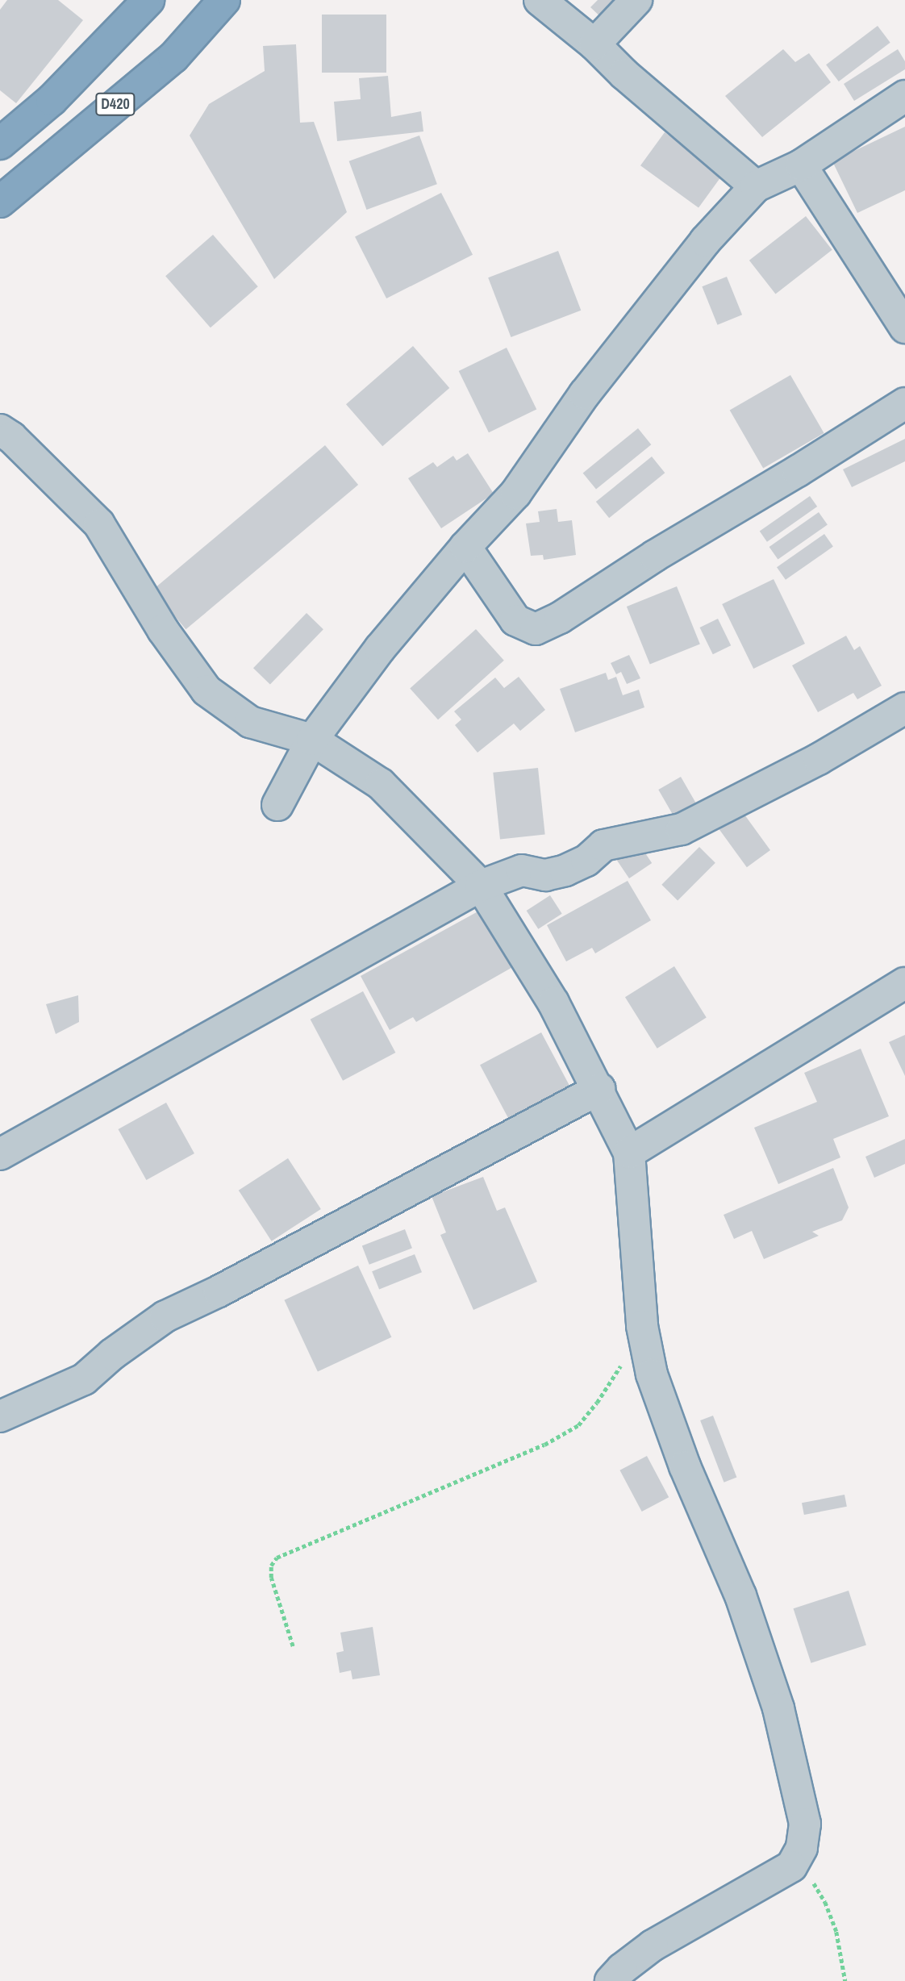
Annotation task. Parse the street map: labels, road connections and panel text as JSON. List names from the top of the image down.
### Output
{
  "streets": {
    "highway": ["D420"]
  }
}
